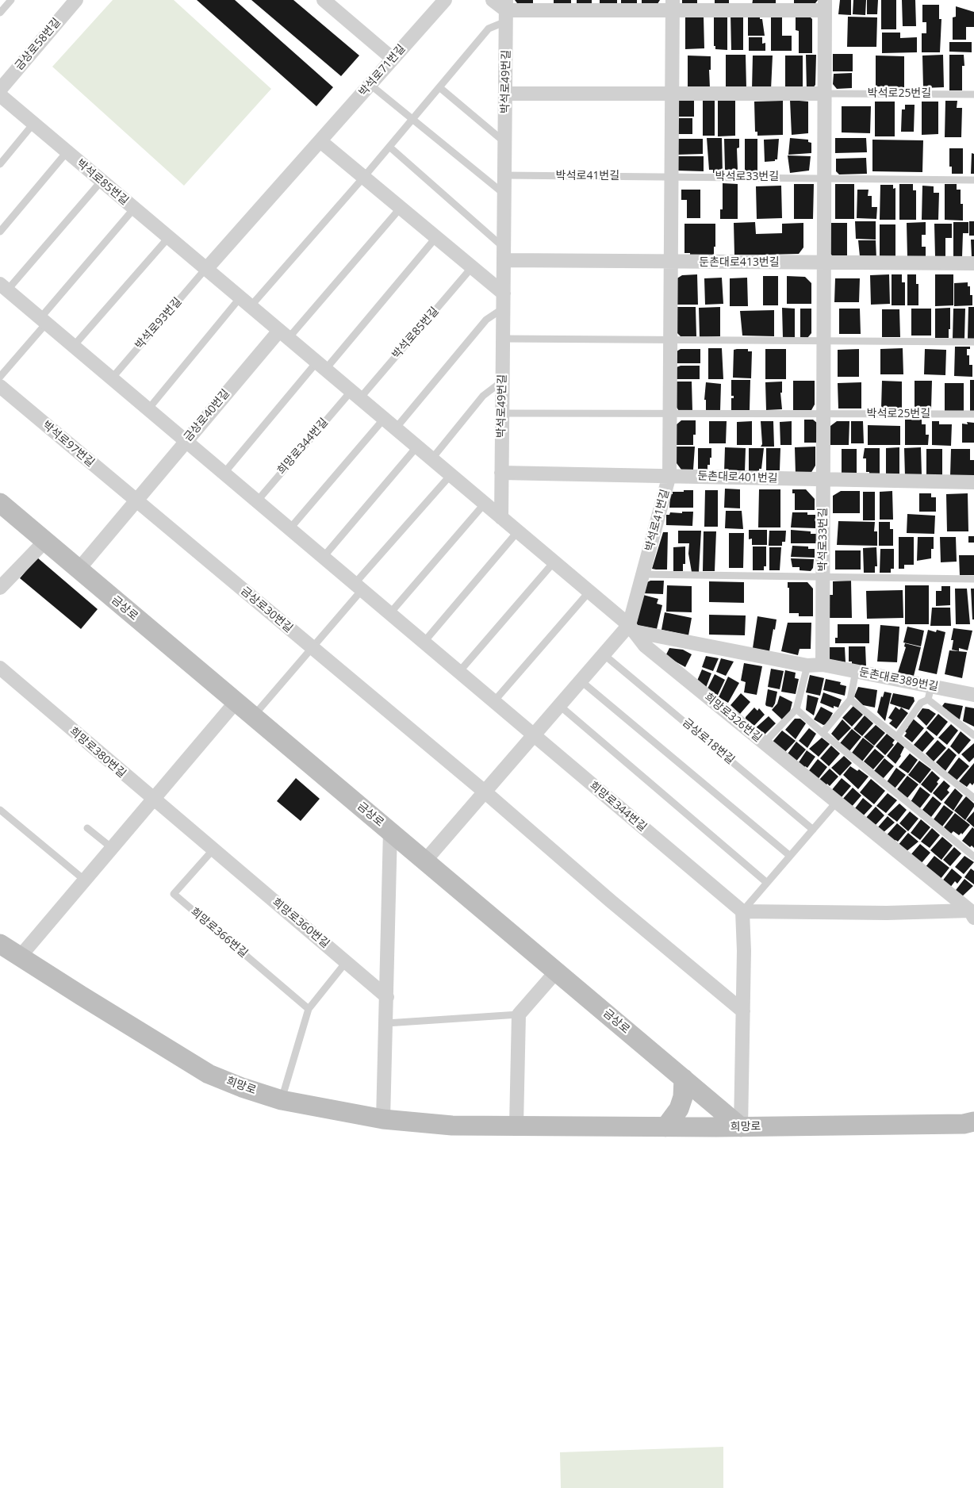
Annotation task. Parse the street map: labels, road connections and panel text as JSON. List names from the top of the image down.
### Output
{
  "streets": {
    "main road": ["금상로", "희망로"],
    "street": [
      "금상로58번길",
      "박석로71번길",
      "박석로49번길",
      "박석로41번길",
      "박석로33번길",
      "박석로85번길",
      "둔촌대로413번길",
      "금상로40번길",
      "박석로97번길",
      "희망로344번길",
      "둔촌대로401번길",
      "금상로30번길",
      "둔촌대로389번길",
      "희망로326번길",
      "희망로380번길",
      "희망로360번길"
    ],
    "lane": [
      "박석로25번길",
      "박석로93번길",
      "금상로18번길",
      "희망로366번길"
    ]
  },
  "crossings": [
    ["박석로49번길", "박석로41번길"],
    ["박석로49번길", "박석로85번길"],
    ["박석로49번길", "둔촌대로413번길"],
    ["박석로49번길", "둔촌대로401번길"],
    ["박석로49번길", "희망로326번길"],
    ["박석로25번길", "박석로33번길"],
    ["박석로41번길", "박석로33번길"],
    ["박석로41번길", "둔촌대로413번길"],
    ["박석로41번길", "둔촌대로401번길"],
    ["박석로41번길", "둔촌대로389번길"],
    ["박석로41번길", "희망로326번길"],
    ["박석로33번길", "둔촌대로413번길"],
    ["박석로33번길", "둔촌대로401번길"],
    ["박석로33번길", "둔촌대로389번길"],
    ["박석로85번길", "박석로93번길"],
    ["박석로85번길", "금상로40번길"],
    ["박석로85번길", "희망로344번길"],
    ["박석로85번길", "희망로326번길"],
    ["금상로40번길", "박석로97번길"],
    ["금상로40번길", "희망로344번길"],
    ["금상로40번길", "금상로"],
    ["금상로40번길", "금상로30번길"],
    ["박석로97번길", "금상로30번길"],
    ["희망로344번길", "희망로326번길"],
    ["금상로", "희망로"],
    ["둔촌대로389번길", "희망로326번길"],
    ["희망로380번길", "희망로360번길"],
    ["희망로380번길", "희망로366번길"],
    ["희망로360번길", "희망로366번길"]
  ]
}
